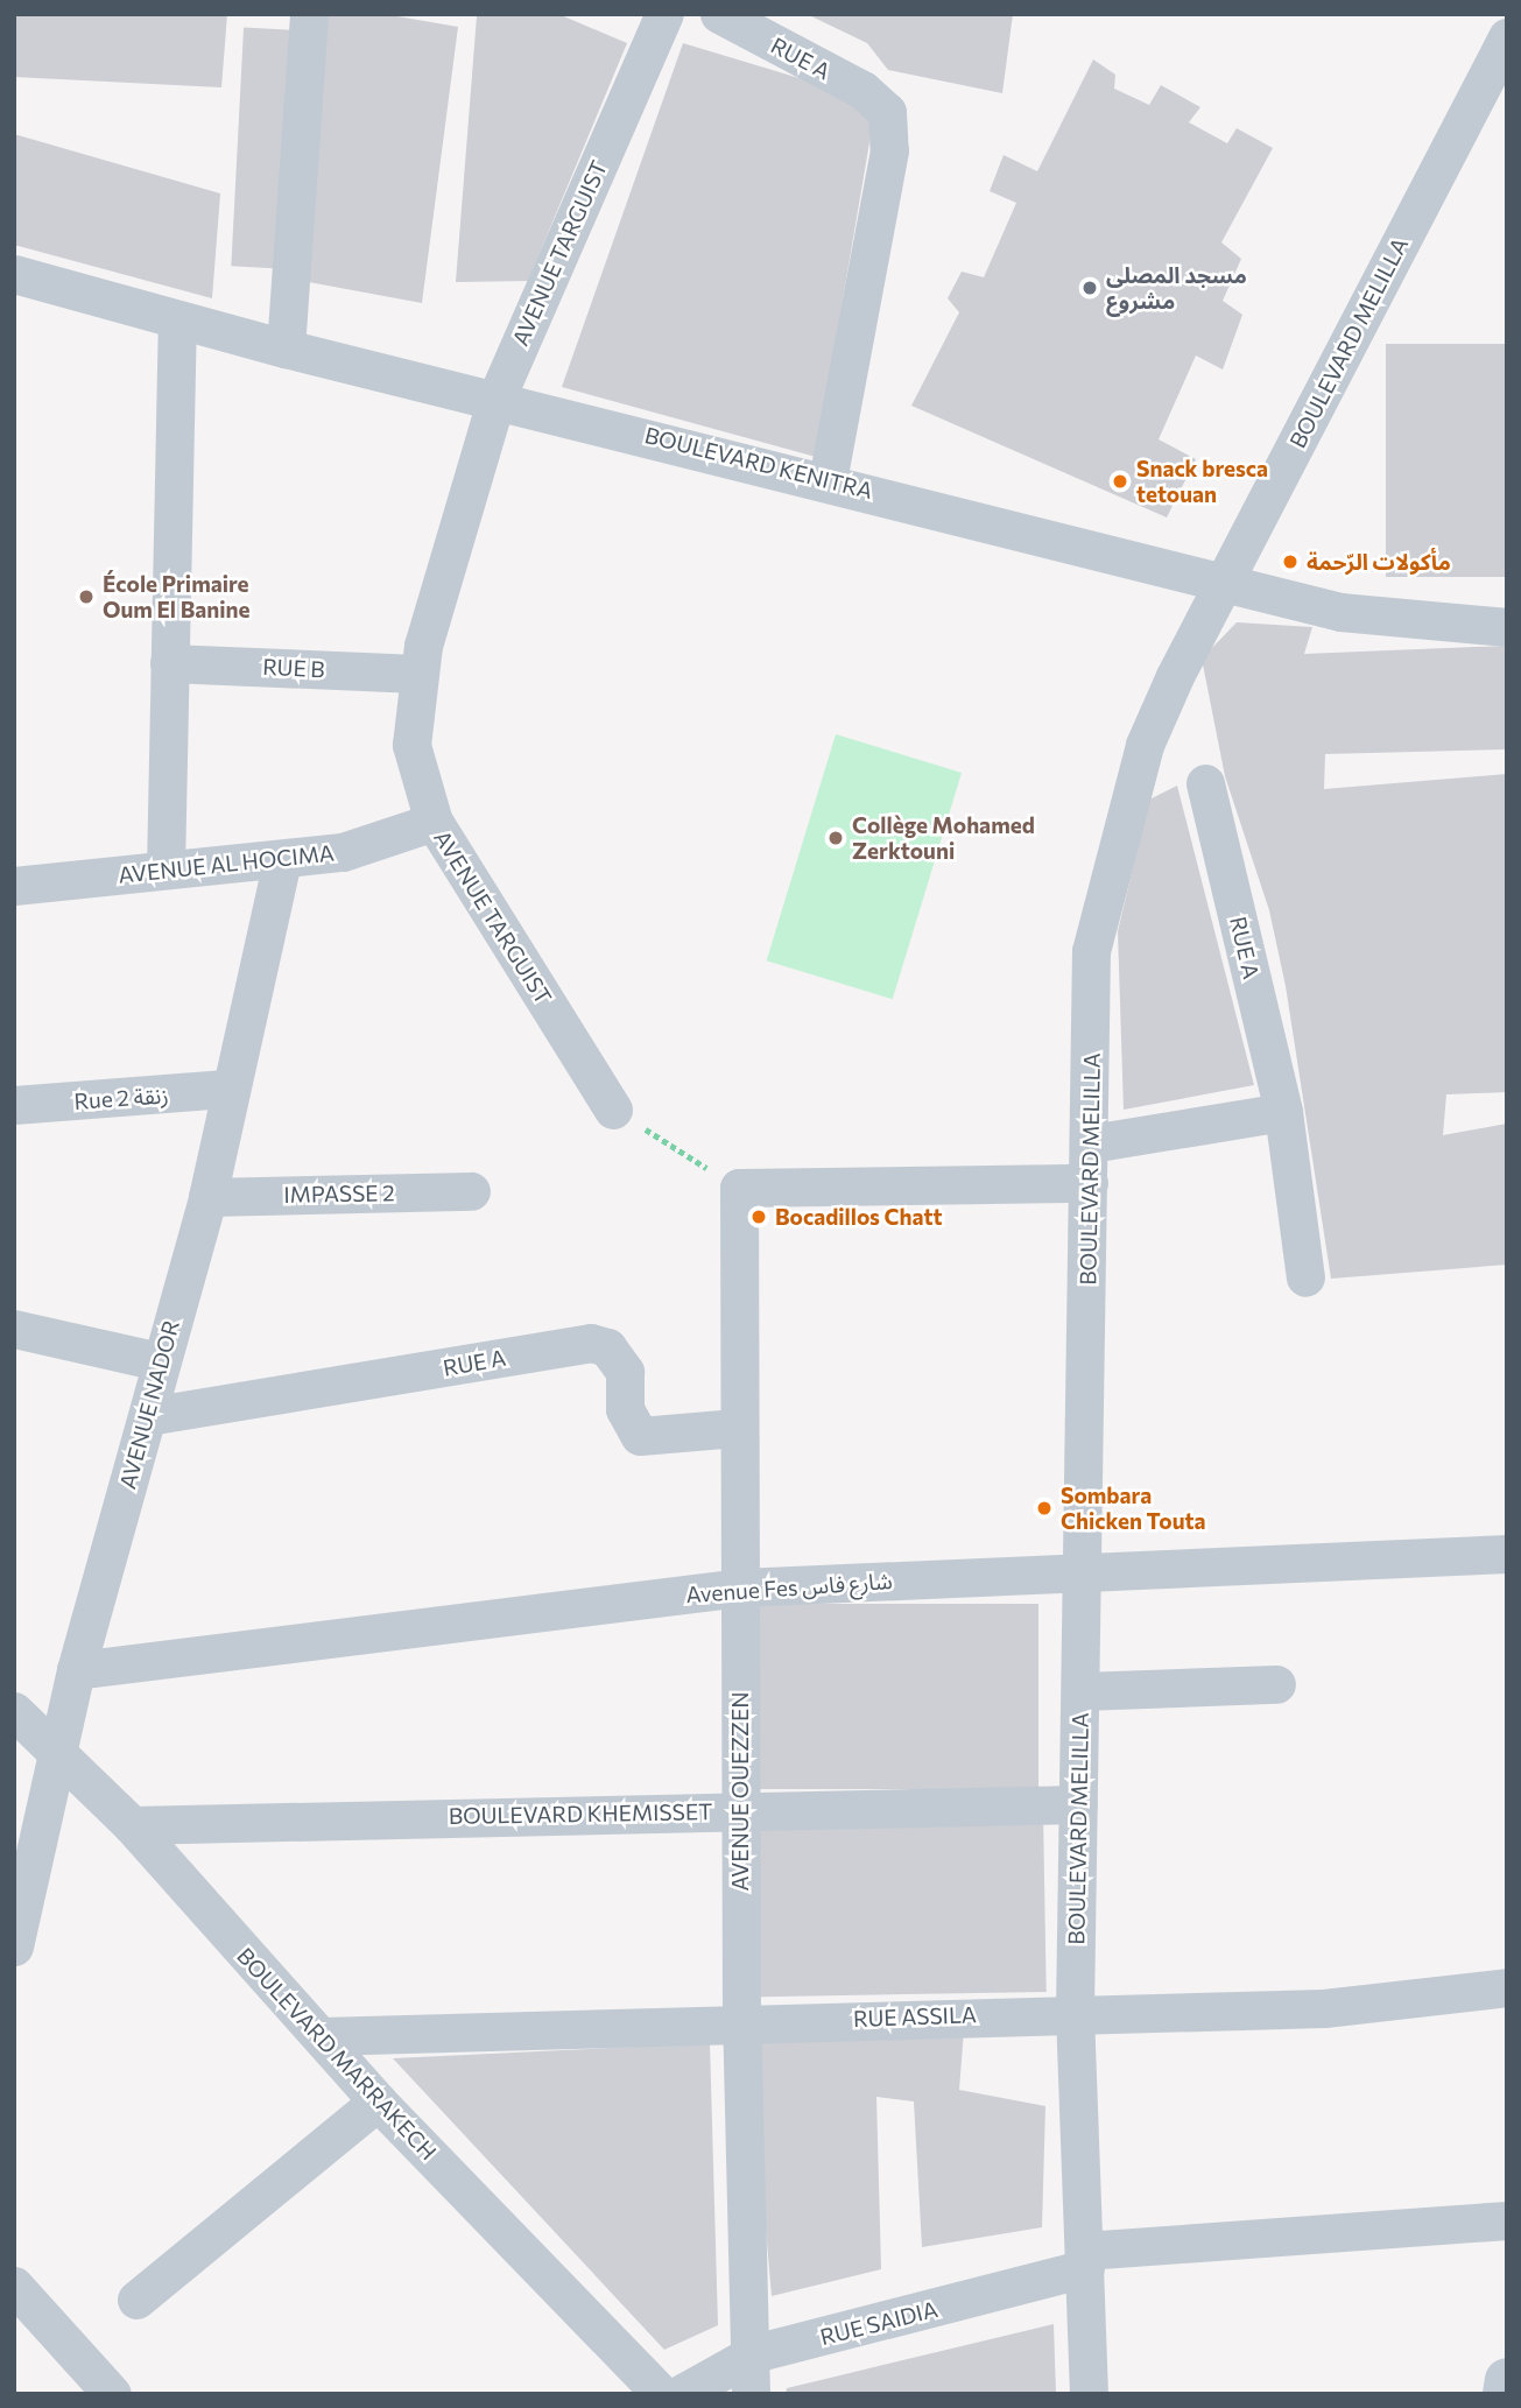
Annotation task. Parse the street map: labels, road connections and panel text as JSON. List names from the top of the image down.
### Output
{
  "streets": {
    "street": [
      "RUE A",
      "AVENUE TARGUIST",
      "BOULEVARD MELILLA",
      "BOULEVARD KENITRA",
      "RUE B",
      "AVENUE AL HOCIMA",
      "Rue 2 زنقة",
      "IMPASSE 2",
      "AVENUE NADOR",
      "Avenue Fes شارع فاس",
      "AVENUE OUEZZEN",
      "BOULEVARD KHEMISSET",
      "RUE ASSILA",
      "BOULEVARD MARRAKECH",
      "RUE SAIDIA"
    ]
  },
  "crossings": [
    ["RUE A", "BOULEVARD KENITRA"],
    ["RUE A", "AVENUE NADOR"],
    ["RUE A", "AVENUE OUEZZEN"],
    ["AVENUE TARGUIST", "BOULEVARD KENITRA"],
    ["AVENUE TARGUIST", "RUE B"],
    ["AVENUE TARGUIST", "AVENUE AL HOCIMA"],
    ["BOULEVARD MELILLA", "BOULEVARD KENITRA"],
    ["BOULEVARD MELILLA", "Avenue Fes شارع فاس"],
    ["BOULEVARD MELILLA", "BOULEVARD KHEMISSET"],
    ["BOULEVARD MELILLA", "RUE ASSILA"],
    ["BOULEVARD MELILLA", "RUE SAIDIA"],
    ["AVENUE AL HOCIMA", "AVENUE NADOR"],
    ["Rue 2 زنقة", "AVENUE NADOR"],
    ["IMPASSE 2", "AVENUE NADOR"],
    ["AVENUE NADOR", "Avenue Fes شارع فاس"],
    ["AVENUE NADOR", "BOULEVARD MARRAKECH"],
    ["Avenue Fes شارع فاس", "AVENUE OUEZZEN"],
    ["AVENUE OUEZZEN", "BOULEVARD KHEMISSET"],
    ["AVENUE OUEZZEN", "RUE ASSILA"],
    ["AVENUE OUEZZEN", "RUE SAIDIA"],
    ["BOULEVARD KHEMISSET", "BOULEVARD MARRAKECH"],
    ["RUE ASSILA", "BOULEVARD MARRAKECH"]
  ],
  "places": [
    "مسجد المصلى مشروع",
    "Snack bresca tetouan",
    "مأكولات الرّحمة",
    "École Primaire Oum El Banine",
    "Collège Mohamed Zerktouni",
    "Bocadillos Chatt",
    "Sombara Chicken Touta"
  ]
}
